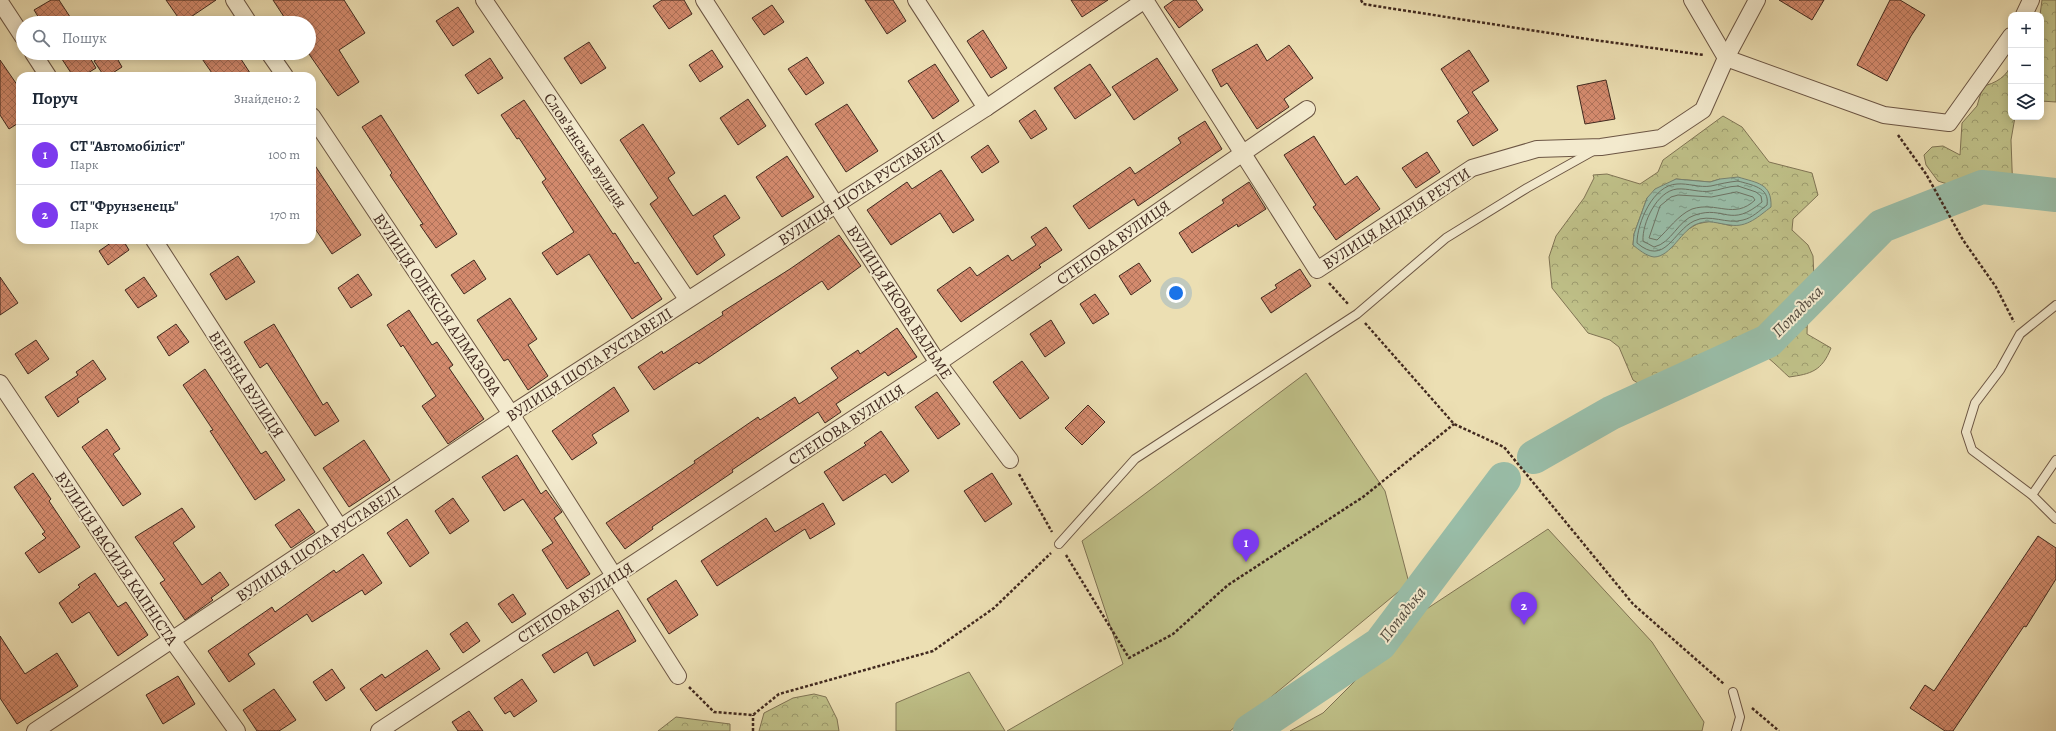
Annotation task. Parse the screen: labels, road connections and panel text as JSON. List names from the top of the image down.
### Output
{
  "streets": {
    "street": [
      "Словʼянська вулиця",
      "ВУЛИЦЯ ШОТА РУСТАВЕЛІ",
      "ВУЛИЦЯ АНДРІЯ РЕУТИ",
      "СТЕПОВА ВУЛИЦЯ",
      "ВУЛИЦЯ ЯКОВА БАЛЬМЕ",
      "ВУЛИЦЯ ОЛЕКСІЯ АЛМАЗОВА",
      "ВЕРБНА ВУЛИЦЯ",
      "ВУЛИЦЯ ВАСИЛЯ КАПНІСТА"
    ]
  },
  "crossings": [
    ["Словʼянська вулиця", "ВУЛИЦЯ ШОТА РУСТАВЕЛІ"],
    ["ВУЛИЦЯ ШОТА РУСТАВЕЛІ", "ВУЛИЦЯ АНДРІЯ РЕУТИ"],
    ["ВУЛИЦЯ ШОТА РУСТАВЕЛІ", "ВУЛИЦЯ ЯКОВА БАЛЬМЕ"],
    ["ВУЛИЦЯ ШОТА РУСТАВЕЛІ", "ВУЛИЦЯ ОЛЕКСІЯ АЛМАЗОВА"],
    ["ВУЛИЦЯ ШОТА РУСТАВЕЛІ", "ВЕРБНА ВУЛИЦЯ"],
    ["ВУЛИЦЯ ШОТА РУСТАВЕЛІ", "ВУЛИЦЯ ВАСИЛЯ КАПНІСТА"],
    ["ВУЛИЦЯ АНДРІЯ РЕУТИ", "СТЕПОВА ВУЛИЦЯ"],
    ["СТЕПОВА ВУЛИЦЯ", "ВУЛИЦЯ ЯКОВА БАЛЬМЕ"],
    ["СТЕПОВА ВУЛИЦЯ", "ВУЛИЦЯ ОЛЕКСІЯ АЛМАЗОВА"]
  ],
  "water": ["Попадька"],
  "page": {
    "map_buttons": ["+", "−"],
    "search": "Пошук",
    "heading": ["Поруч", "Знайдено: 2"],
    "list": [
      {
        "mark": "1",
        "name": "СТ \"Автомобіліст\"",
        "note": "Парк",
        "value": "100 m"
      },
      {
        "mark": "2",
        "name": "СТ \"Фрунзенець\"",
        "note": "Парк",
        "value": "170 m"
      }
    ],
    "pins": ["1", "2"]
  }
}
